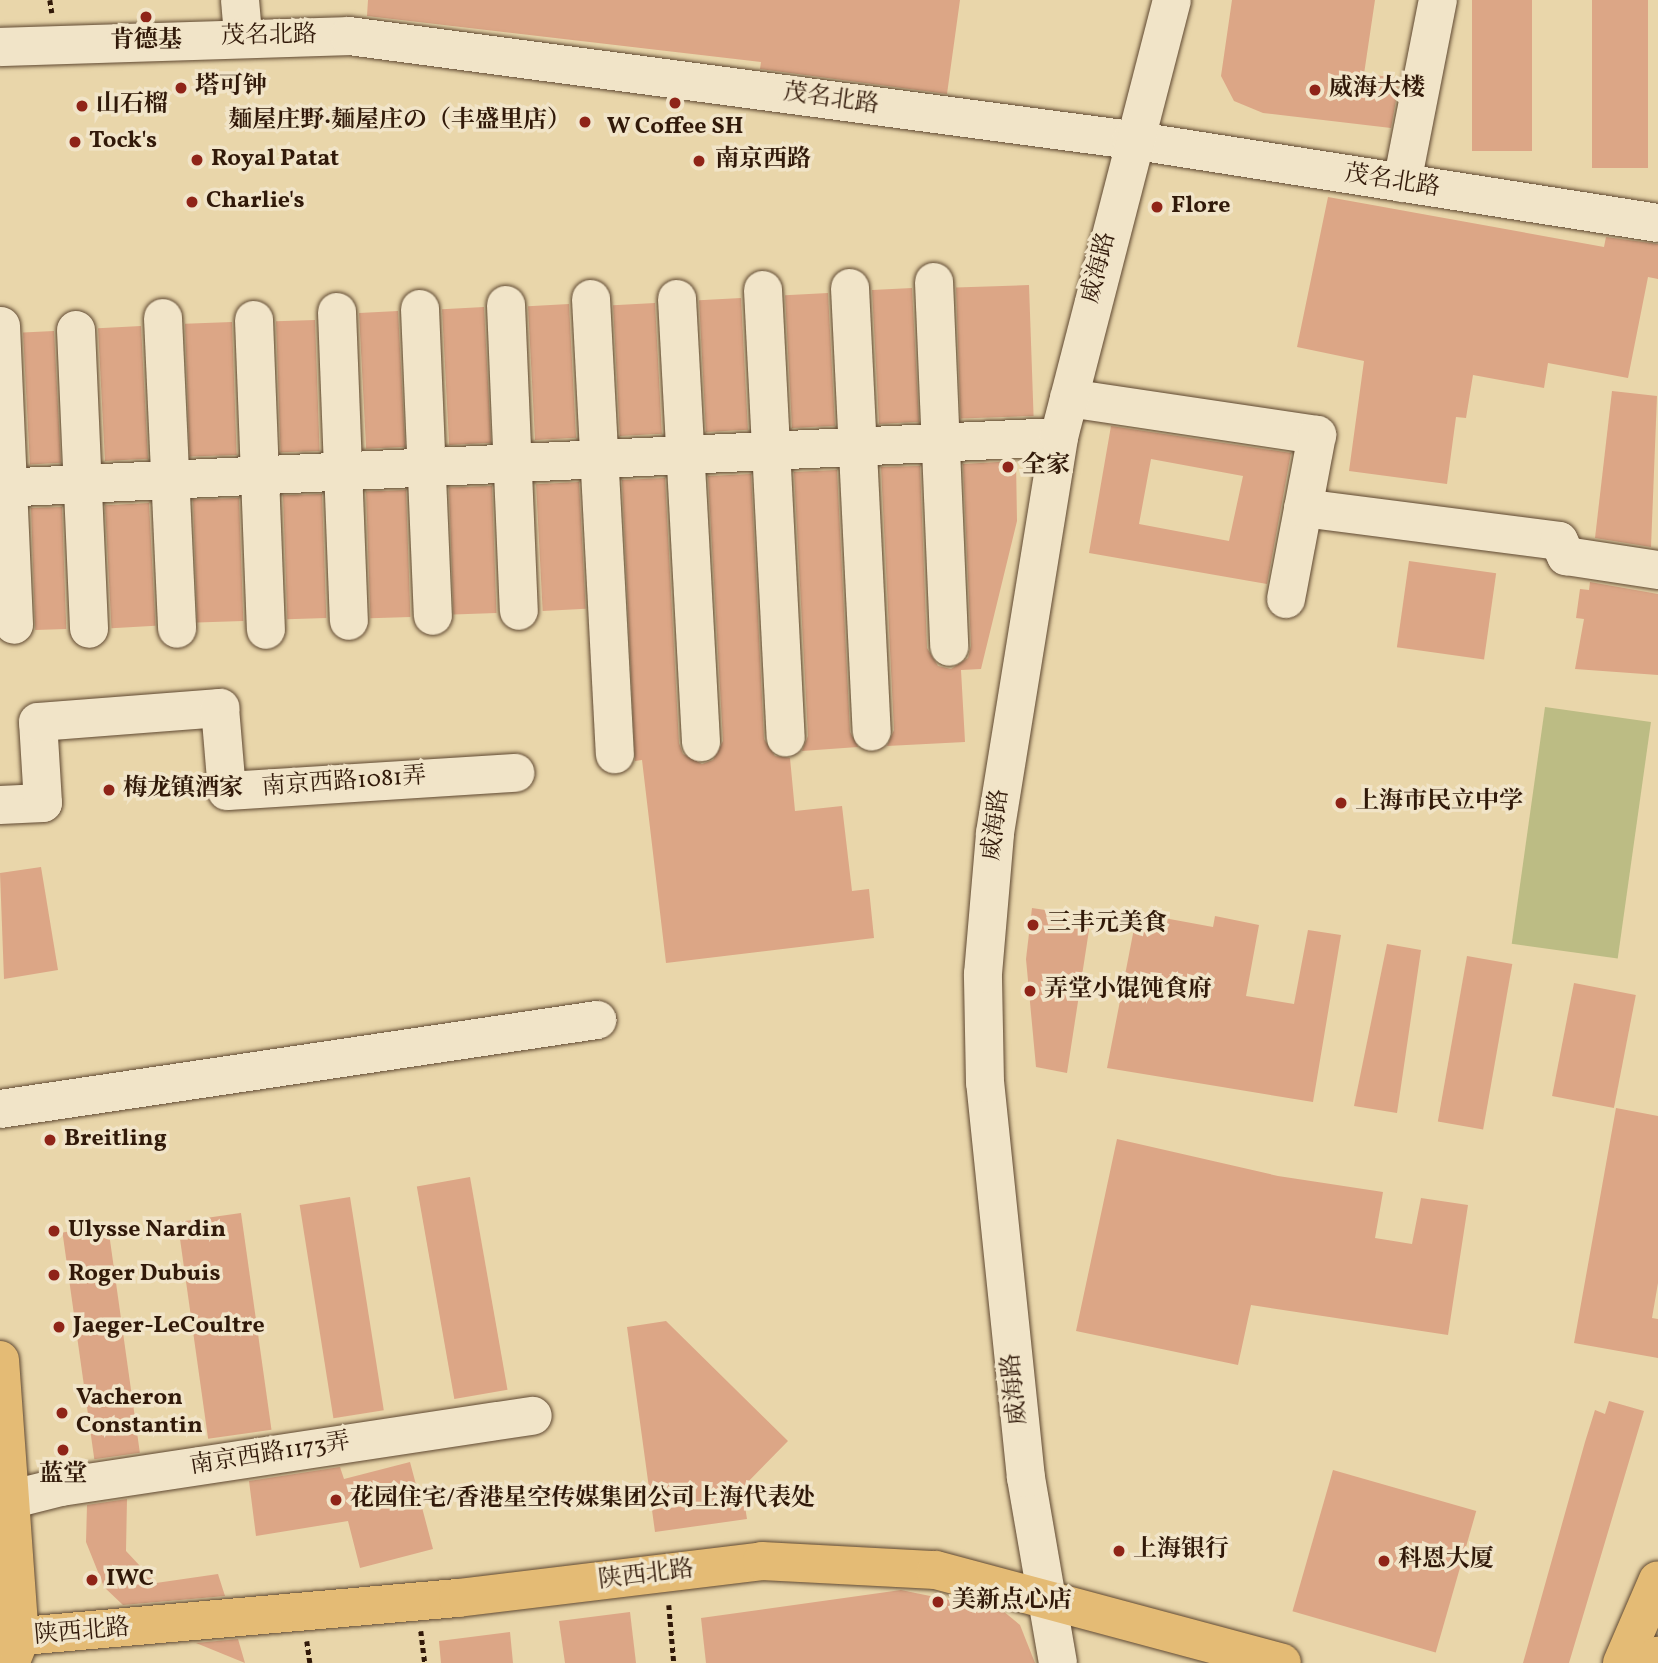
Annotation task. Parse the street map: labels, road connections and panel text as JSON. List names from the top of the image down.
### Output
{
  "streets": {
    "main road": ["陕西北路"],
    "street": [
      "茂名北路",
      "威海路",
      "南京西路1081弄",
      "南京西路1173弄"
    ]
  },
  "crossings": [
    ["茂名北路", "威海路"],
    ["威海路", "陕西北路"]
  ],
  "places": [
    "肯德基",
    "塔可钟",
    "威海大楼",
    "W Coffee SH",
    "山石榴",
    "麺屋庄野·麺屋庄の（丰盛里店）",
    "Tock's",
    "Royal Patat",
    "南京西路",
    "Charlie's",
    "Flore",
    "全家",
    "梅龙镇酒家",
    "上海市民立中学",
    "三丰元美食",
    "弄堂小馄饨食府",
    "Breitling",
    "Ulysse Nardin",
    "Roger Dubuis",
    "Jaeger-LeCoultre",
    "Vacheron Constantin",
    "蓝堂",
    "花园住宅/香港星空传媒集团公司上海代表处",
    "上海银行",
    "科恩大厦",
    "IWC",
    "美新点心店"
  ]
}
